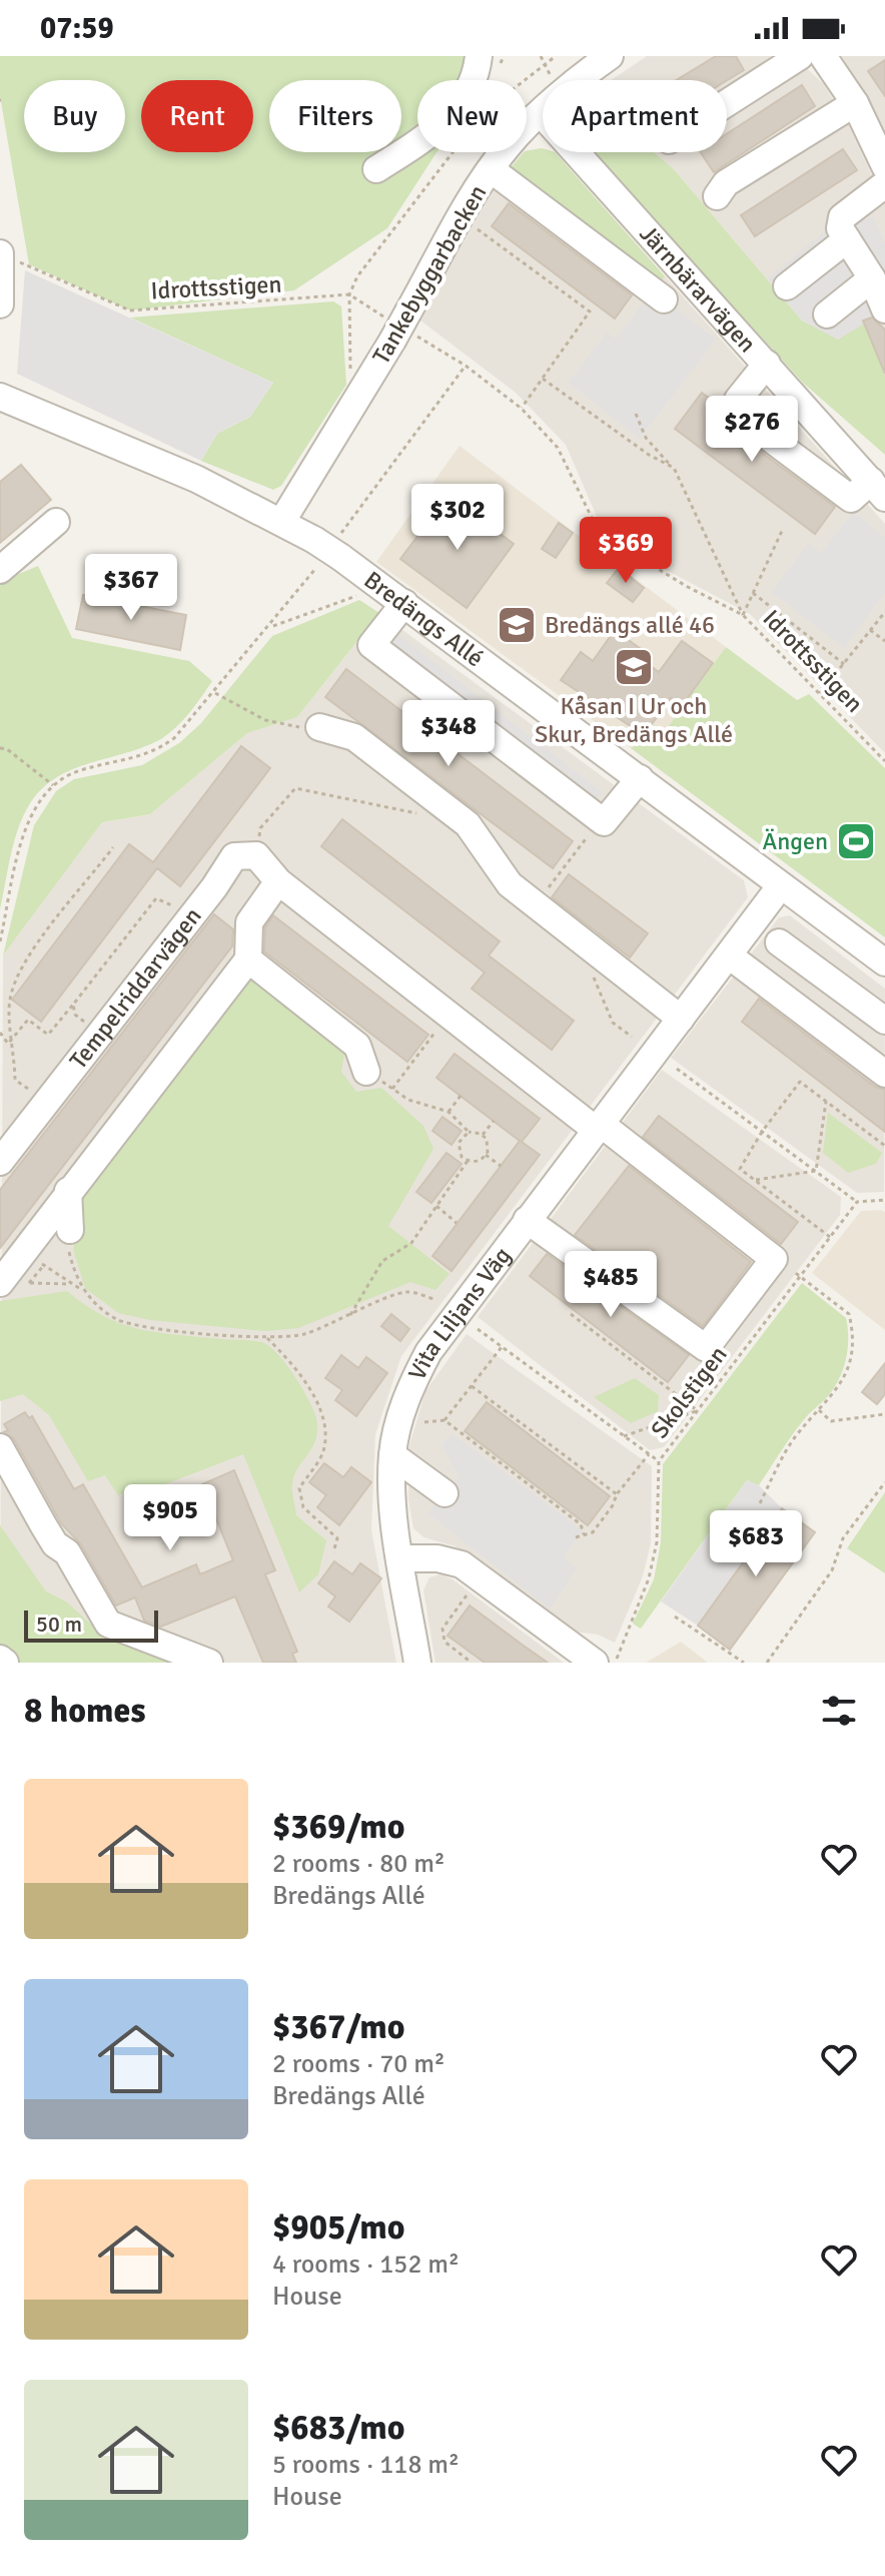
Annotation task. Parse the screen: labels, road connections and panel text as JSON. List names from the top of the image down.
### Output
{
  "streets": {
    "street": [
      "Tankebyggarbacken",
      "Järnbärarvägen",
      "Bredängs Allé",
      "Tempelriddarvägen",
      "Vita Liljans Väg"
    ],
    "path": ["Idrottsstigen", "Skolstigen"]
  },
  "crossings": [
    ["Tankebyggarbacken", "Idrottsstigen"],
    ["Tankebyggarbacken", "Järnbärarvägen"],
    ["Tankebyggarbacken", "Bredängs Allé"],
    ["Bredängs Allé", "Vita Liljans Väg"]
  ],
  "places": {
    "school or university": ["Bredängs allé 46", "Kåsan I Ur och Skur, Bredängs Allé"],
    "sports": ["Ängen"]
  },
  "scale_bar": "50 m",
  "page": {
    "status": "07:59",
    "chip": [
      "Buy",
      "Rent",
      "Filters",
      "New",
      "Apartment"
    ],
    "price": [
      "$276",
      "$302",
      "$369",
      "$367",
      "$348",
      "$485",
      "$905",
      "$683"
    ],
    "scale": "50 m",
    "heading": "8 homes",
    "list": [
      {
        "name": "$369/mo",
        "note": "2 rooms · 80 m² · Bredängs Allé"
      },
      {
        "name": "$367/mo",
        "note": "2 rooms · 70 m² · Bredängs Allé"
      },
      {
        "name": "$905/mo",
        "note": "4 rooms · 152 m² · House"
      },
      {
        "name": "$683/mo",
        "note": "5 rooms · 118 m² · House"
      }
    ]
  }
}
